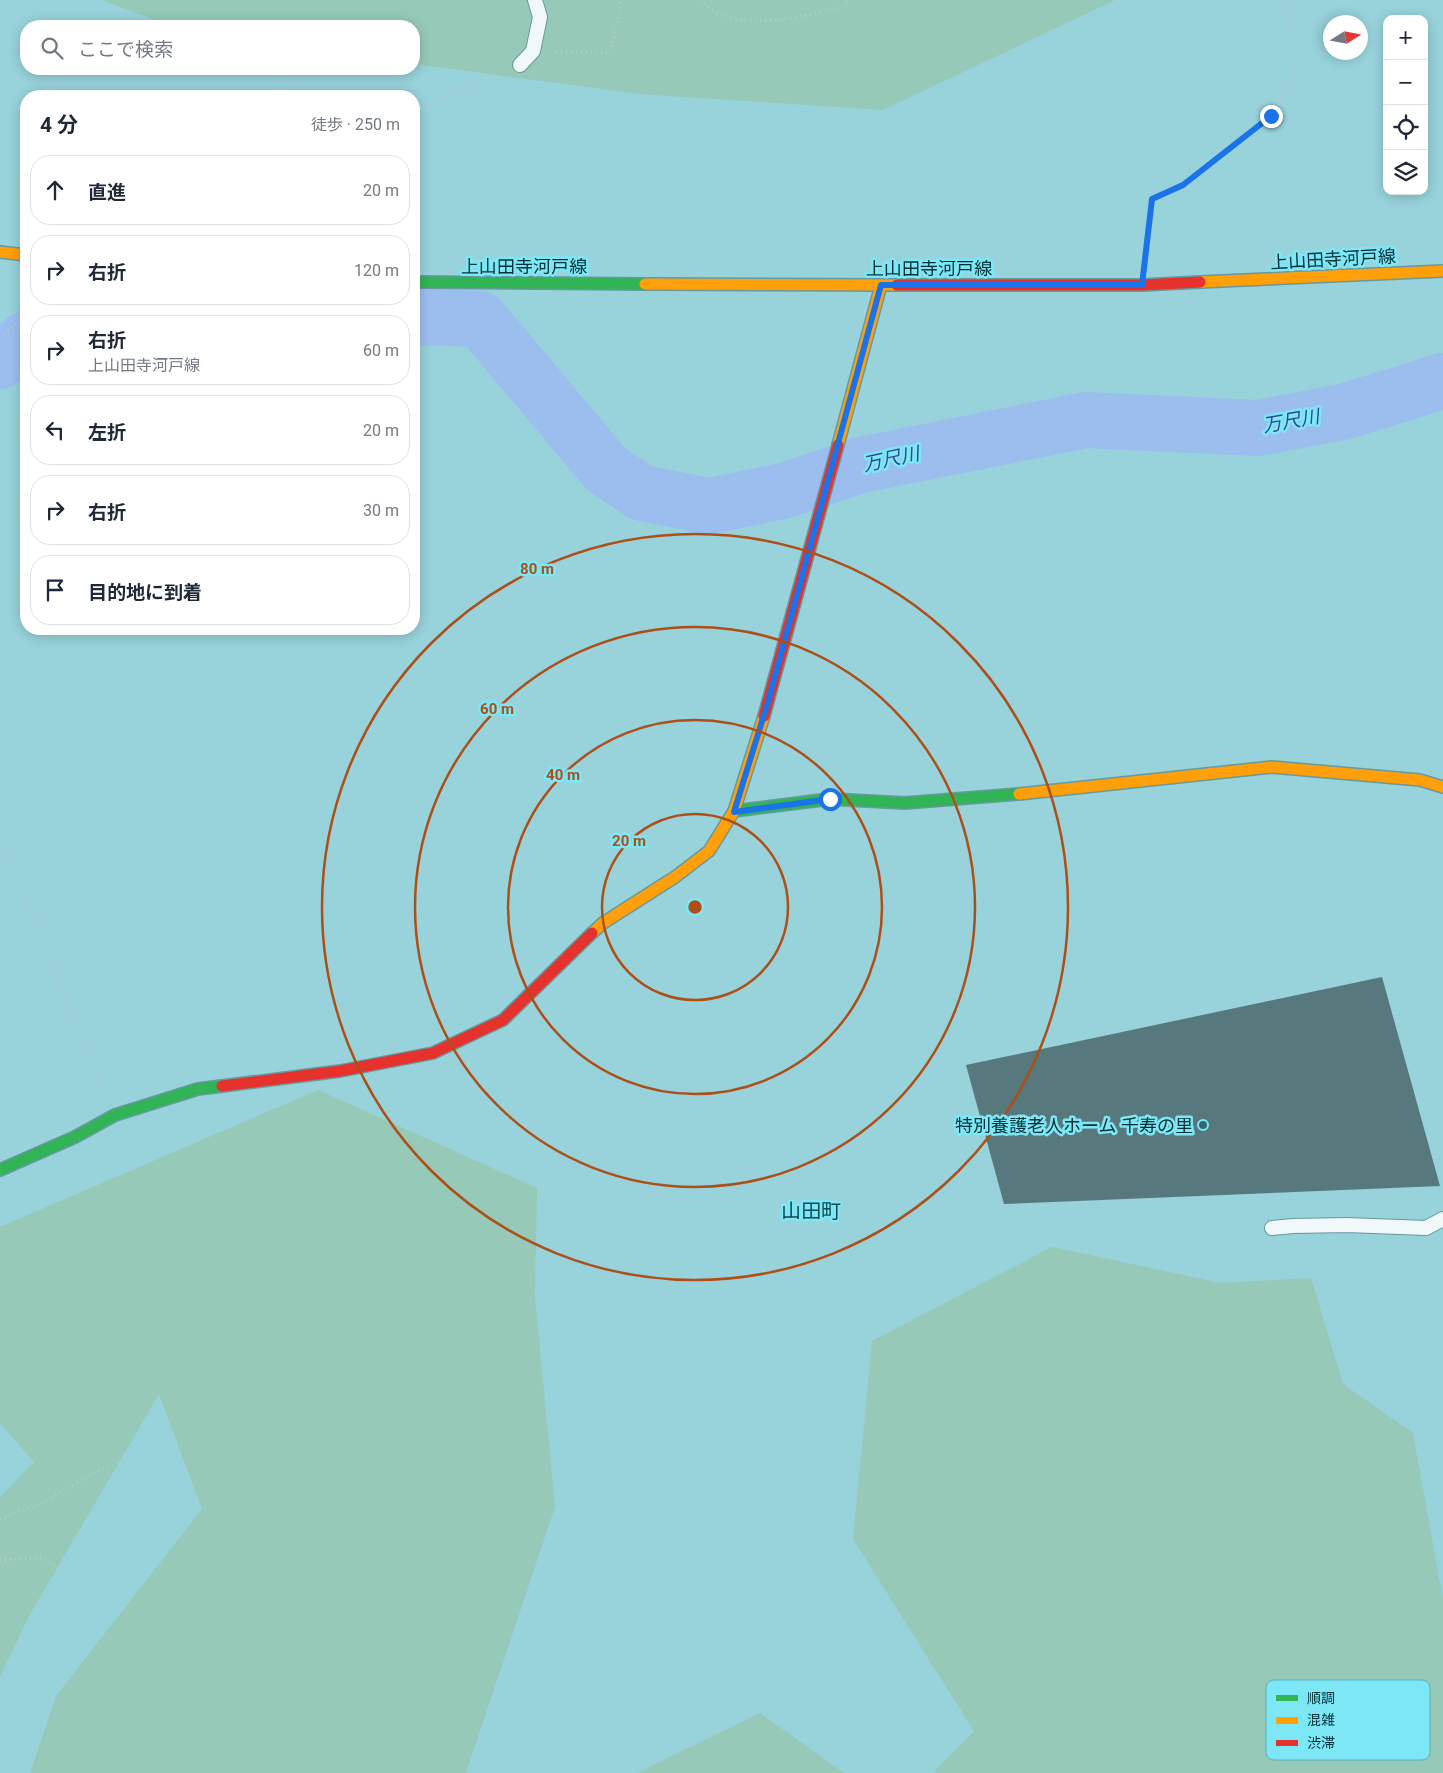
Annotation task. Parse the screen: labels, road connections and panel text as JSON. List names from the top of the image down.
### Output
{
  "streets": {
    "street": ["上山田寺河戸線"]
  },
  "districts": ["山田町"],
  "water": ["万尺川"],
  "places": ["特別養護老人ホーム 千寿の里"],
  "legend": ["順調", "混雑", "渋滞"],
  "north": "right",
  "page": {
    "map_buttons": ["+", "−"],
    "search": "ここで検索",
    "heading": ["4 分", "徒歩 · 250 m"],
    "list": [
      ["直進", "20 m"],
      ["右折", "120 m"],
      ["右折", "上山田寺河戸線", "60 m"],
      ["左折", "20 m"],
      ["右折", "30 m"],
      "目的地に到着"
    ]
  },
  "rings": [
    "80 m",
    "60 m",
    "40 m",
    "20 m"
  ]
}
